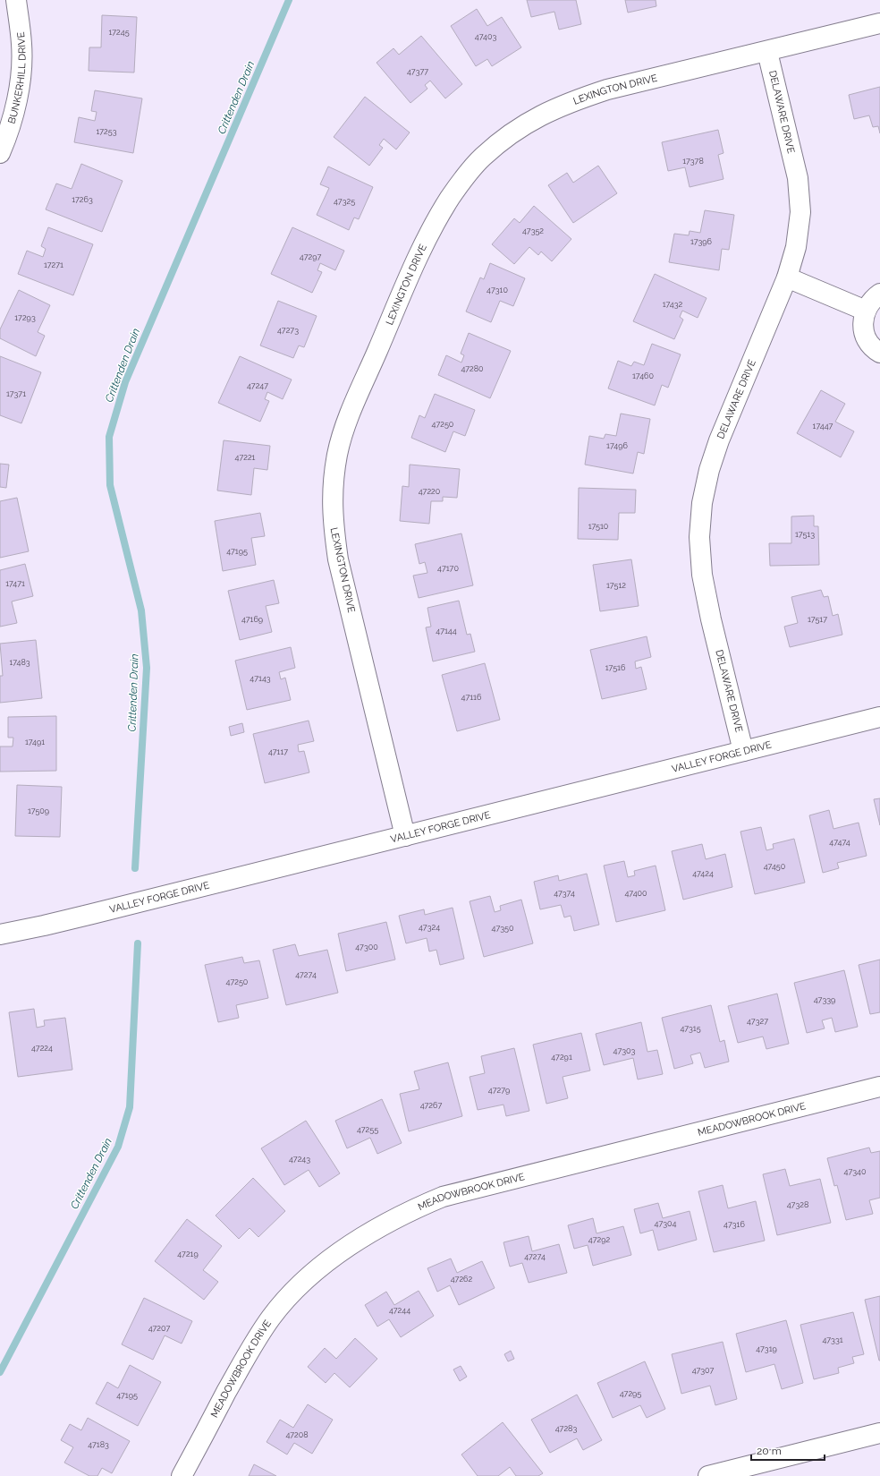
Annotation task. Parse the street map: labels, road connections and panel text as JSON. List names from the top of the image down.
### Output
{
  "streets": {
    "street": [
      "BUNKERHILL DRIVE",
      "LEXINGTON DRIVE",
      "DELAWARE DRIVE",
      "VALLEY FORGE DRIVE",
      "MEADOWBROOK DRIVE"
    ]
  },
  "crossings": [
    ["LEXINGTON DRIVE", "DELAWARE DRIVE"],
    ["LEXINGTON DRIVE", "VALLEY FORGE DRIVE"],
    ["DELAWARE DRIVE", "VALLEY FORGE DRIVE"]
  ],
  "water": ["Crittenden Drain"],
  "house_numbers": [
    "17245",
    "47403",
    "47377",
    "17253",
    "17378",
    "17263",
    "47325",
    "47352",
    "17396",
    "47297",
    "17271",
    "47310",
    "17432",
    "17293",
    "47273",
    "47280",
    "17460",
    "47247",
    "17371",
    "47250",
    "17447",
    "17496",
    "47221",
    "47220",
    "17510",
    "17513",
    "47195",
    "47170",
    "17471",
    "17512",
    "47169",
    "17517",
    "47144",
    "17483",
    "17516",
    "47143",
    "47116",
    "17491",
    "47117",
    "17509",
    "47474",
    "47450",
    "47424",
    "47374",
    "47400",
    "47324",
    "47350",
    "47300",
    "47274",
    "47250",
    "47339",
    "47327",
    "47315",
    "47224",
    "47303",
    "47291",
    "47279",
    "47267",
    "47255",
    "47243",
    "47340",
    "47328",
    "47304",
    "47316",
    "47292",
    "47219",
    "47274",
    "47262",
    "47244",
    "47207",
    "47331",
    "47319",
    "47307",
    "47295",
    "47195",
    "47283",
    "47208",
    "47183"
  ],
  "scale_bar": "20 m"
}
